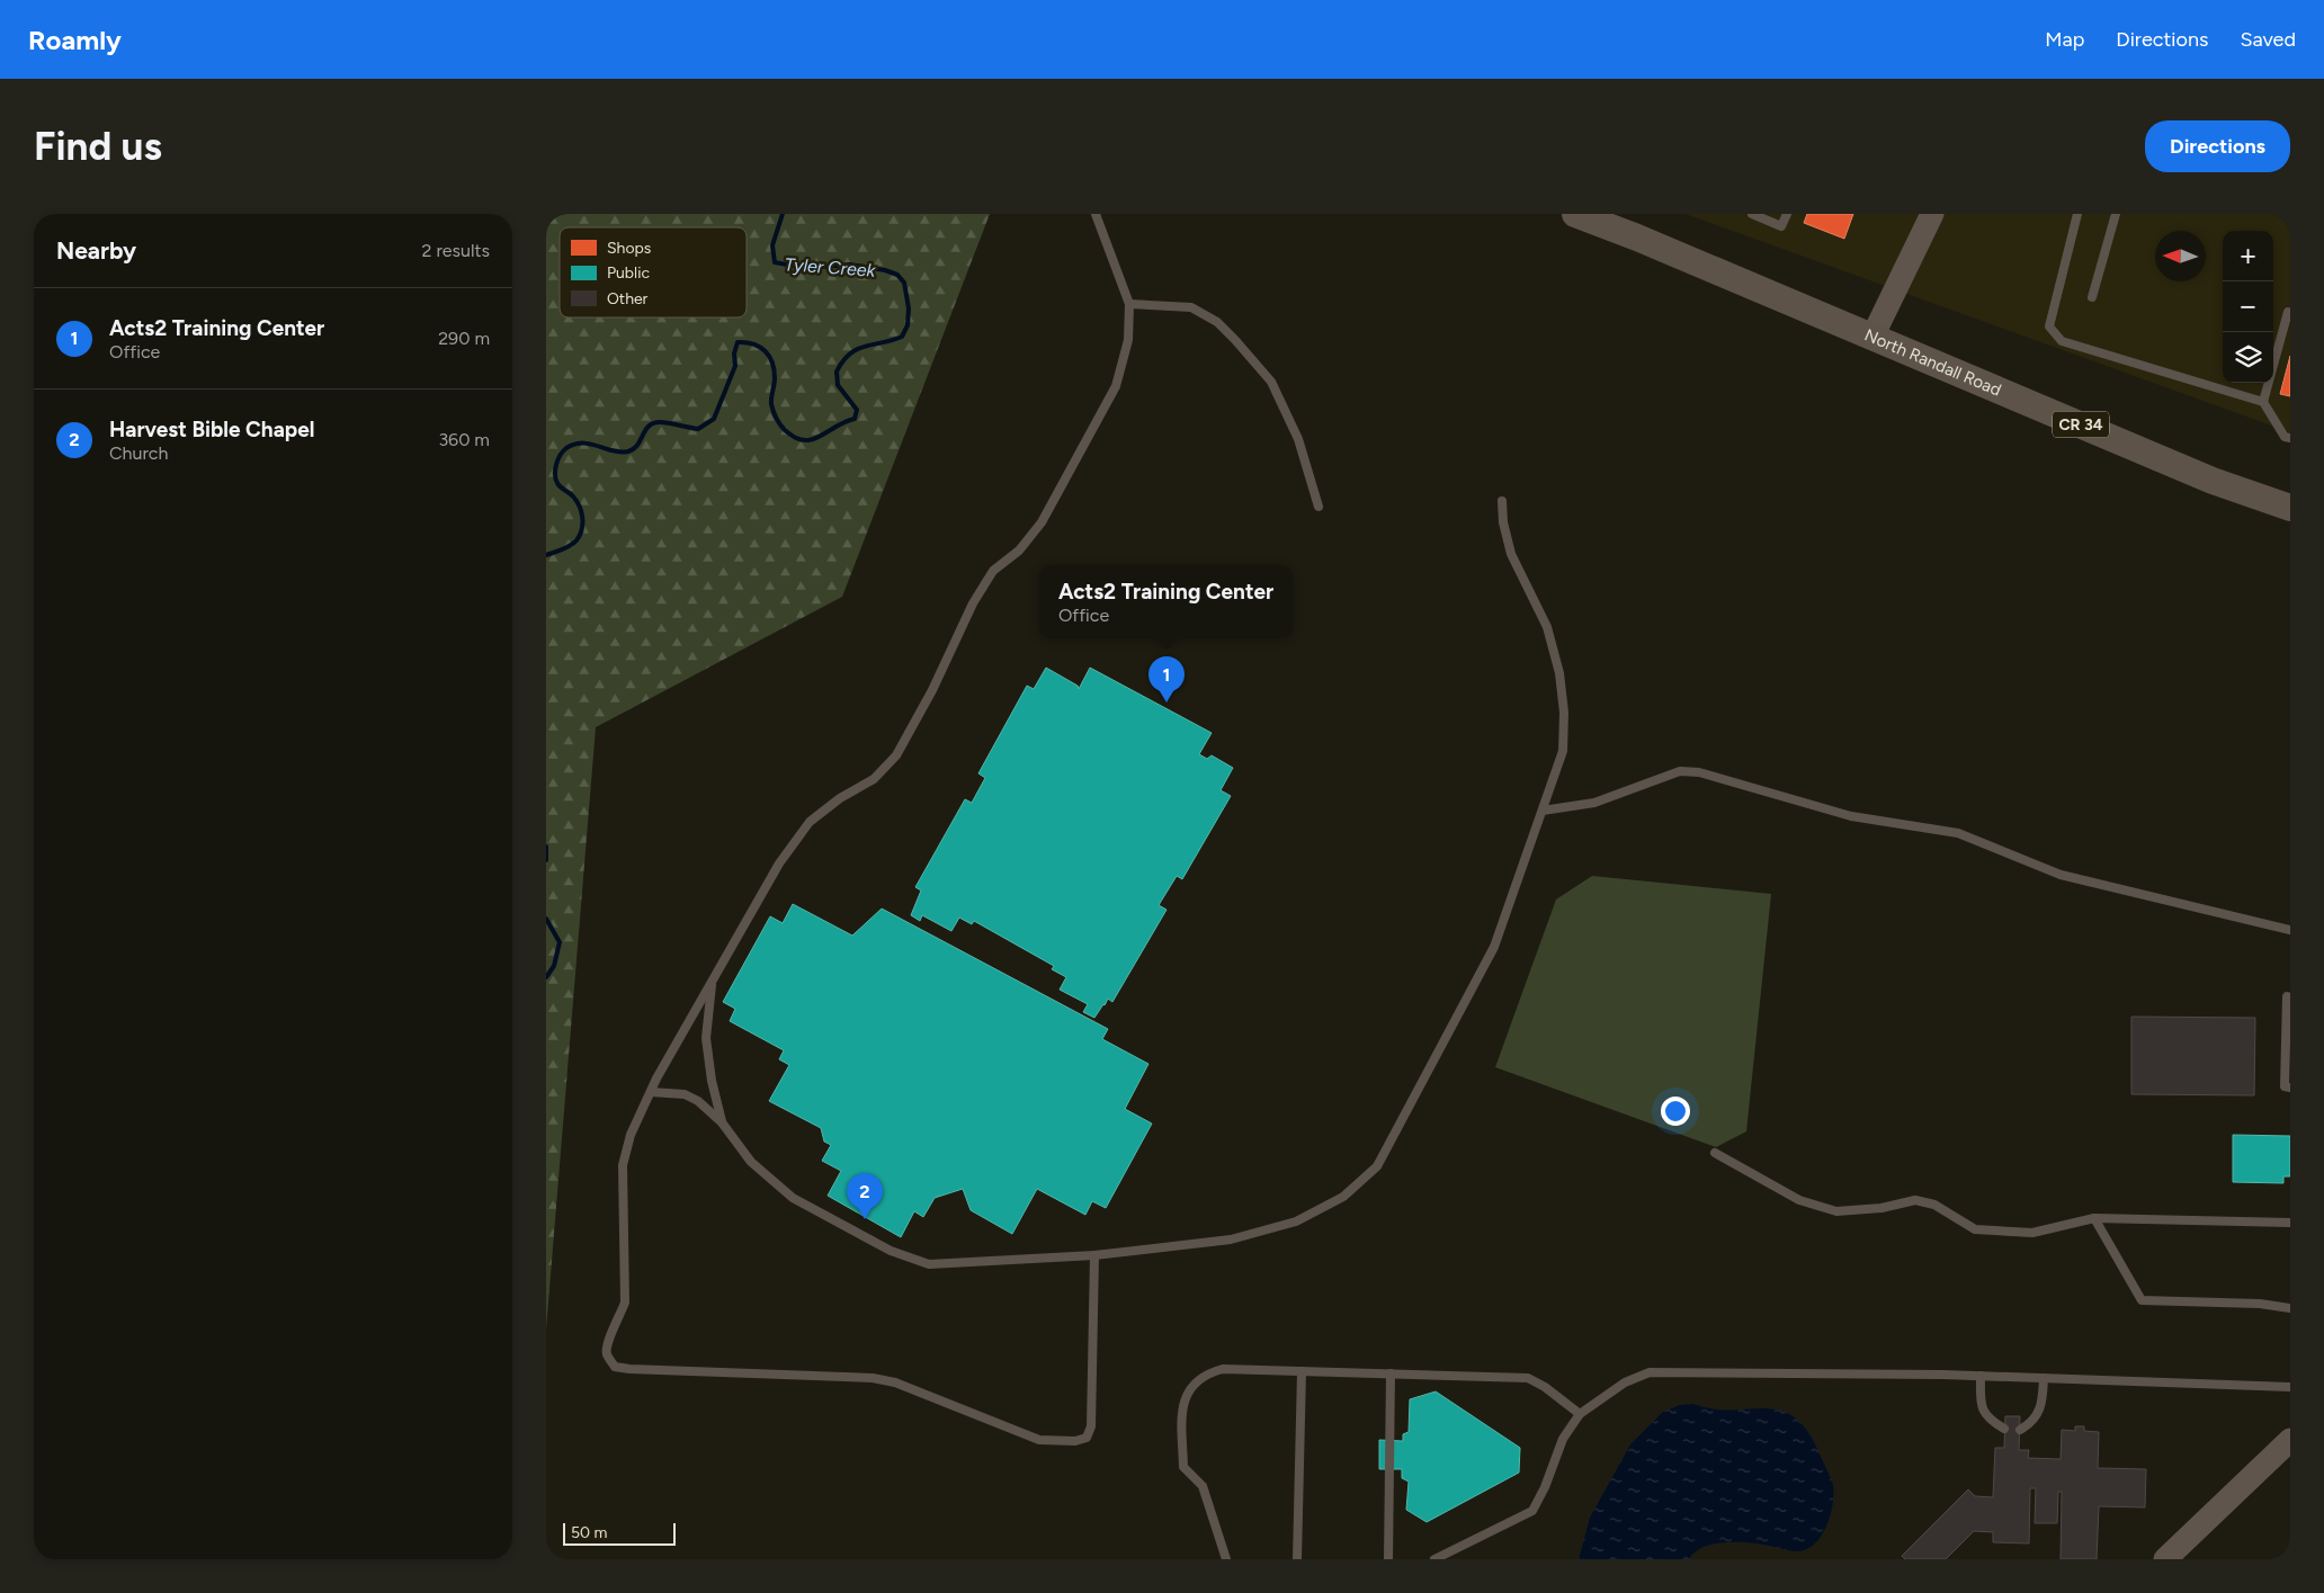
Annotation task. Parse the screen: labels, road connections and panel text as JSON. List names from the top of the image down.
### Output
{
  "streets": {
    "main road": ["North Randall Road", "CR 34"]
  },
  "water": ["Tyler Creek"],
  "legend": ["Shops", "Public", "Other"],
  "scale_bar": "50 m",
  "north": "left",
  "page": {
    "header": "Roamly",
    "nav": ["Map", "Directions", "Saved"],
    "buttons": "Directions",
    "title": "Find us",
    "heading": ["Nearby", "2 results"],
    "map_buttons": ["+", "−"],
    "list": [
      {
        "mark": "1",
        "name": "Acts2 Training Center",
        "note": "Office",
        "value": "290 m"
      },
      {
        "mark": "2",
        "name": "Harvest Bible Chapel",
        "note": "Church",
        "value": "360 m"
      }
    ],
    "popup": ["Acts2 Training Center", "Office"],
    "pins": ["1", "2"],
    "scale": "50 m"
  }
}
